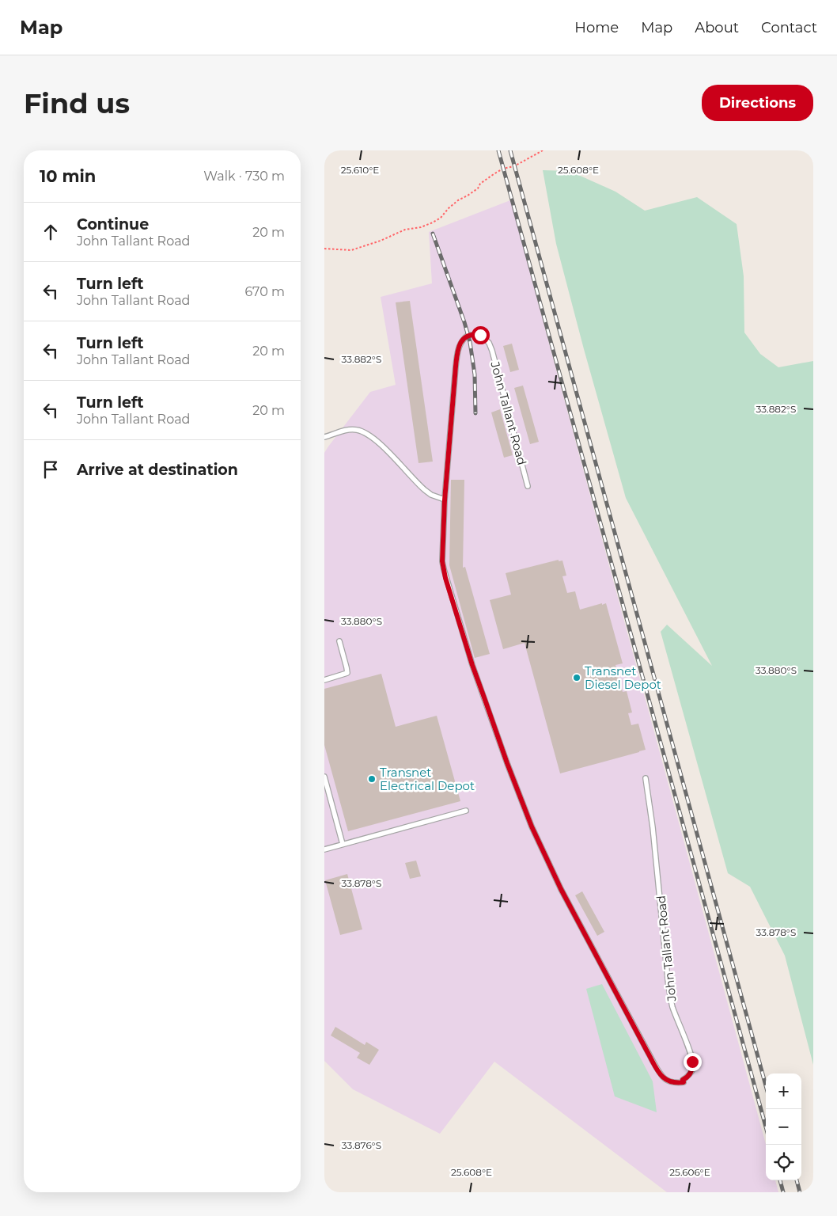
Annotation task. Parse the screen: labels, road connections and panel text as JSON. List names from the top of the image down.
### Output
{
  "streets": {
    "lane": ["John Tallant Road"]
  },
  "places": ["Transnet Diesel Depot", "Transnet Electrical Depot"],
  "page": {
    "header": "Map",
    "nav": [
      "Home",
      "Map",
      "About",
      "Contact"
    ],
    "buttons": "Directions",
    "title": "Find us",
    "heading": ["10 min", "Walk · 730 m"],
    "list": [
      ["Continue", "John Tallant Road", "20 m"],
      ["Turn left", "John Tallant Road", "670 m"],
      ["Turn left", "John Tallant Road", "20 m"],
      ["Turn left", "John Tallant Road", "20 m"],
      "Arrive at destination"
    ],
    "map_buttons": ["+", "−"]
  },
  "coordinates": [
    "25.610°E",
    "25.608°E",
    "33.882°S",
    "33.880°S",
    "33.878°S",
    "33.876°S",
    "25.606°E"
  ]
}
